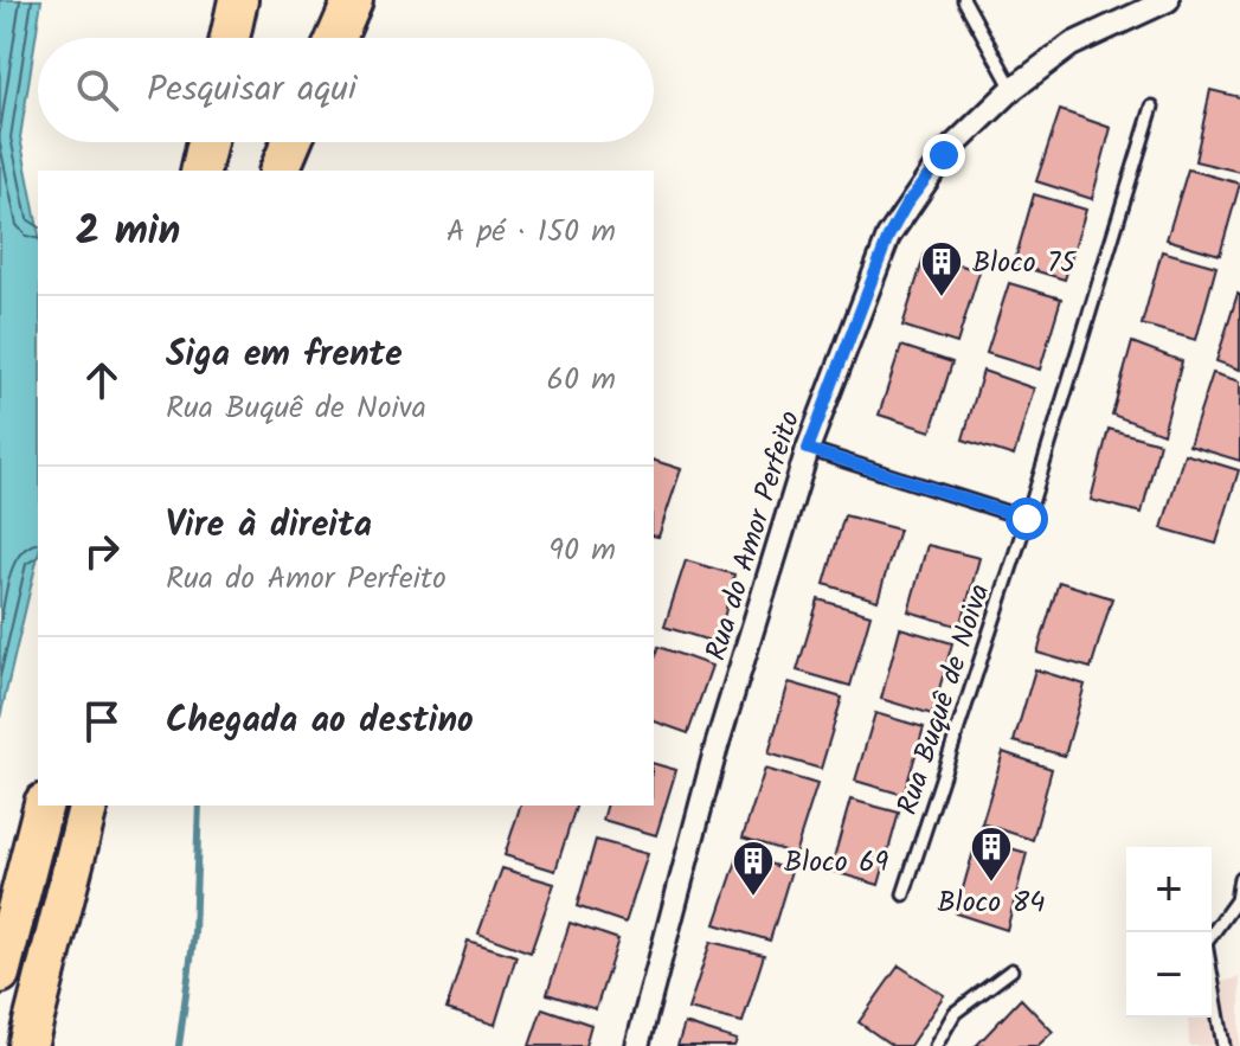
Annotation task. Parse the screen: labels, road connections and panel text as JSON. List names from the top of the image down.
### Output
{
  "streets": {
    "street": ["Rua do Amor Perfeito"],
    "lane": ["Rua Buquê de Noiva"]
  },
  "places": {
    "building": ["Bloco 75", "Bloco 84", "Bloco 69"]
  },
  "page": {
    "search": "Pesquisar aqui",
    "heading": ["2 min", "A pé · 150 m"],
    "list": [
      ["Siga em frente", "Rua Buquê de Noiva", "60 m"],
      ["Vire à direita", "Rua do Amor Perfeito", "90 m"],
      "Chegada ao destino"
    ],
    "map_buttons": ["+", "−"]
  }
}
